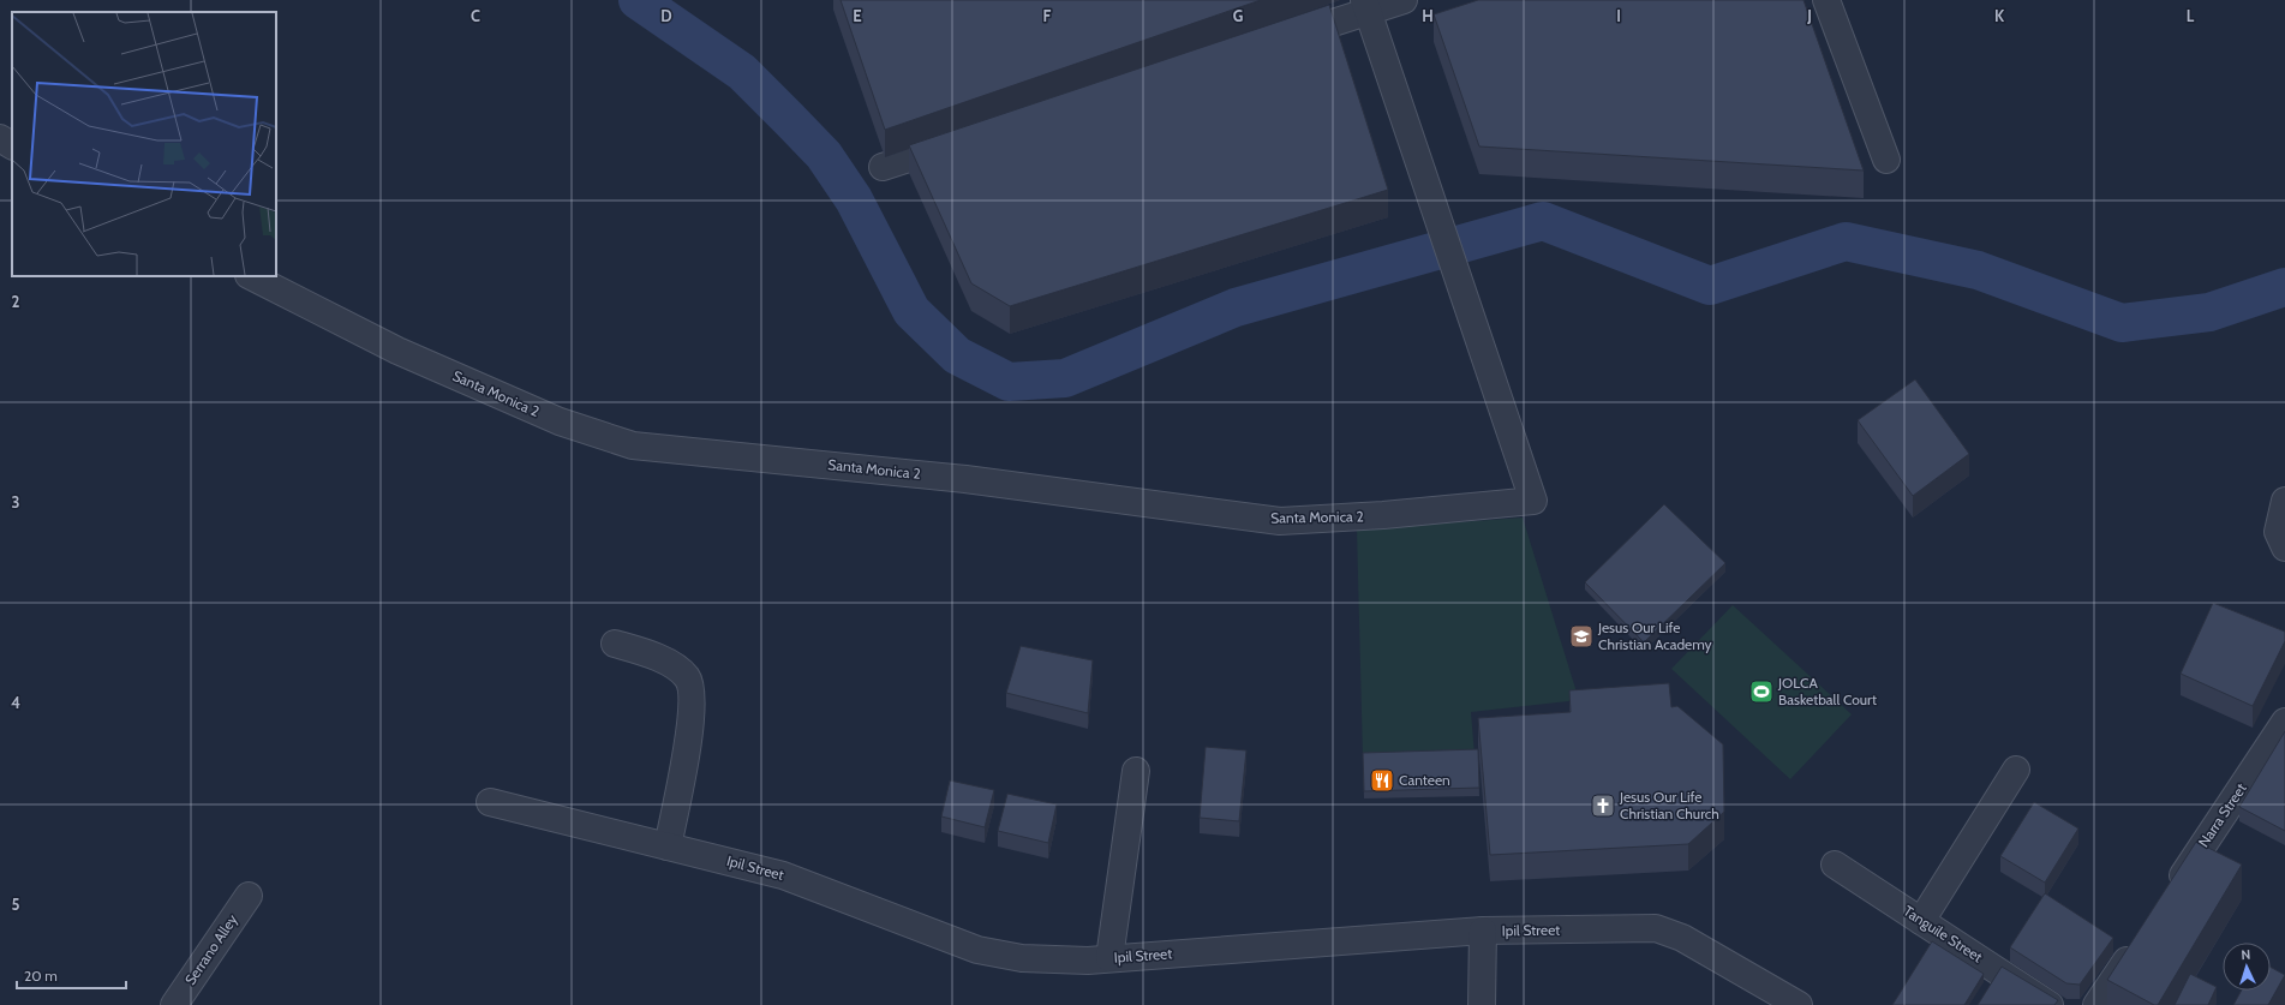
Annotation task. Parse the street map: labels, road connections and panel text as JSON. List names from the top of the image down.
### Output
{
  "streets": {
    "street": [
      "Santa Monica 2",
      "Narra Street",
      "Ipil Street",
      "Tanguile Street",
      "Serrano Alley"
    ]
  },
  "places": {
    "school or university": ["Jesus Our Life Christian Academy"],
    "sports": ["JOLCA Basketball Court"],
    "restaurant": ["Canteen"],
    "church": ["Jesus Our Life Christian Church"]
  },
  "scale_bar": "20 m",
  "north": "top",
  "grid": {
    "columns": [
      "C",
      "D",
      "E",
      "F",
      "G",
      "H",
      "I",
      "J",
      "K",
      "L"
    ],
    "rows": [
      "2",
      "3",
      "4",
      "5"
    ]
  }
}
